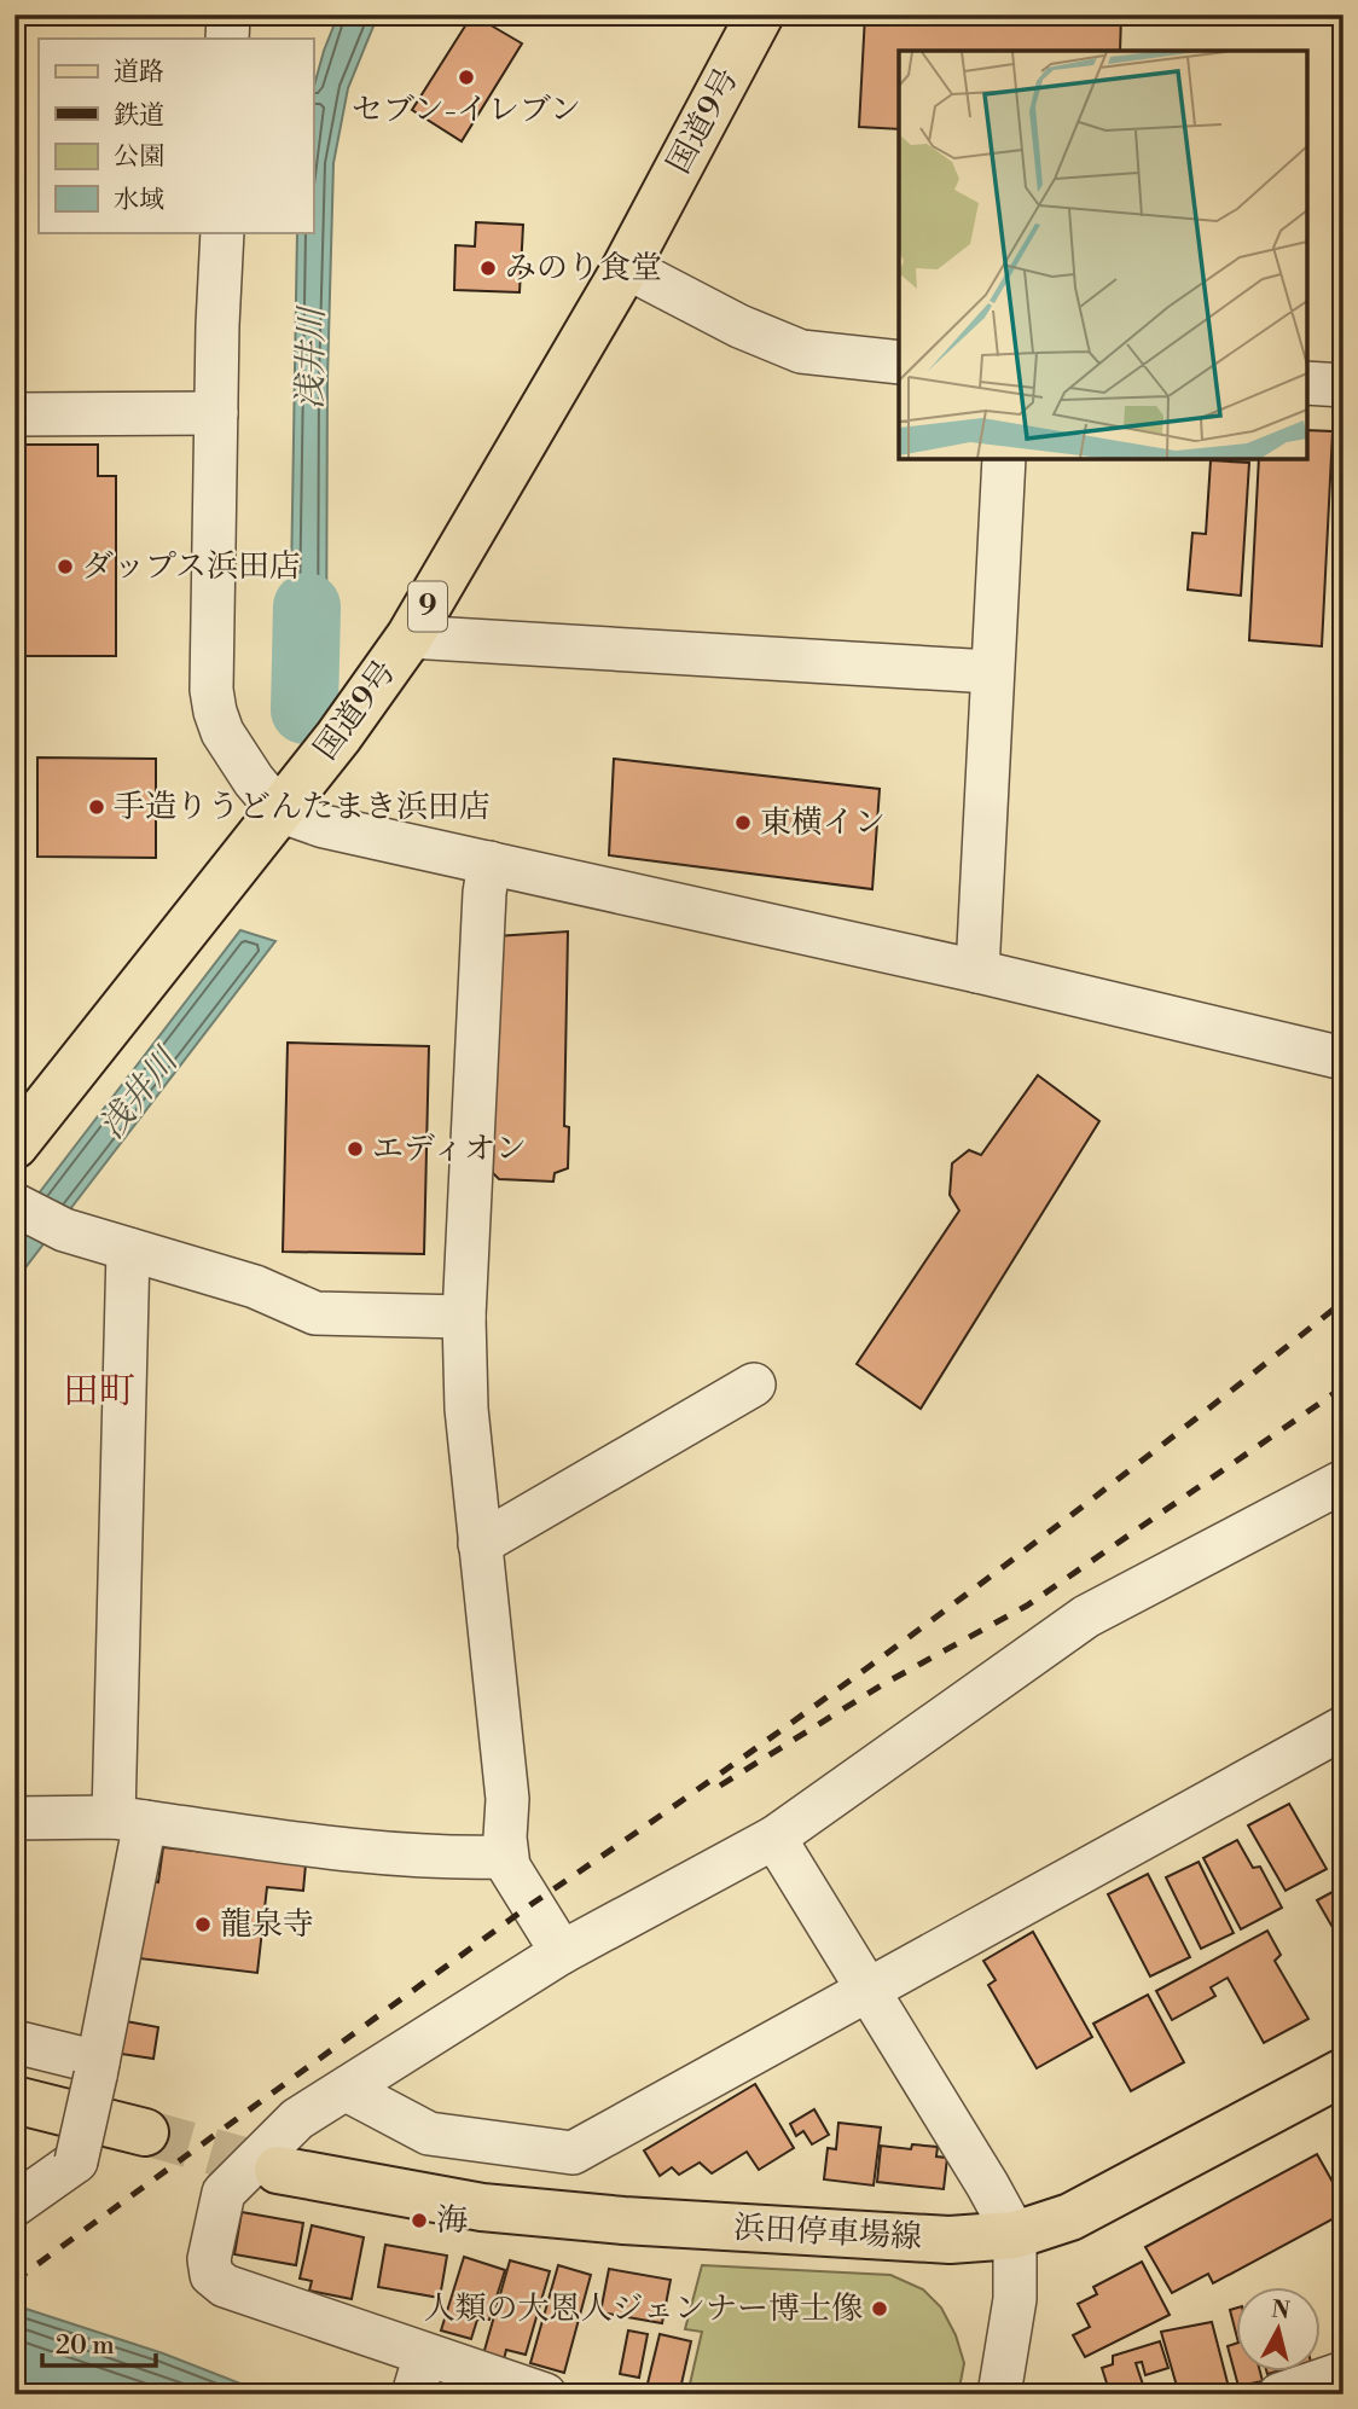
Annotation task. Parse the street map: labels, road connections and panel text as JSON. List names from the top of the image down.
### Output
{
  "streets": {
    "main road": ["国道9号", "9", "浜田停車場線"]
  },
  "districts": ["田町"],
  "water": ["浅井川"],
  "places": [
    "セブン-イレブン",
    "みのり食堂",
    "ダップス浜田店",
    "手造りうどんたまき浜田店",
    "東横イン",
    "エディオン",
    "龍泉寺",
    "海",
    "人類の大恩人ジェンナー博士像"
  ],
  "legend": [
    "道路",
    "鉄道",
    "公園",
    "水域"
  ],
  "scale_bar": "20 m",
  "north": "top"
}
